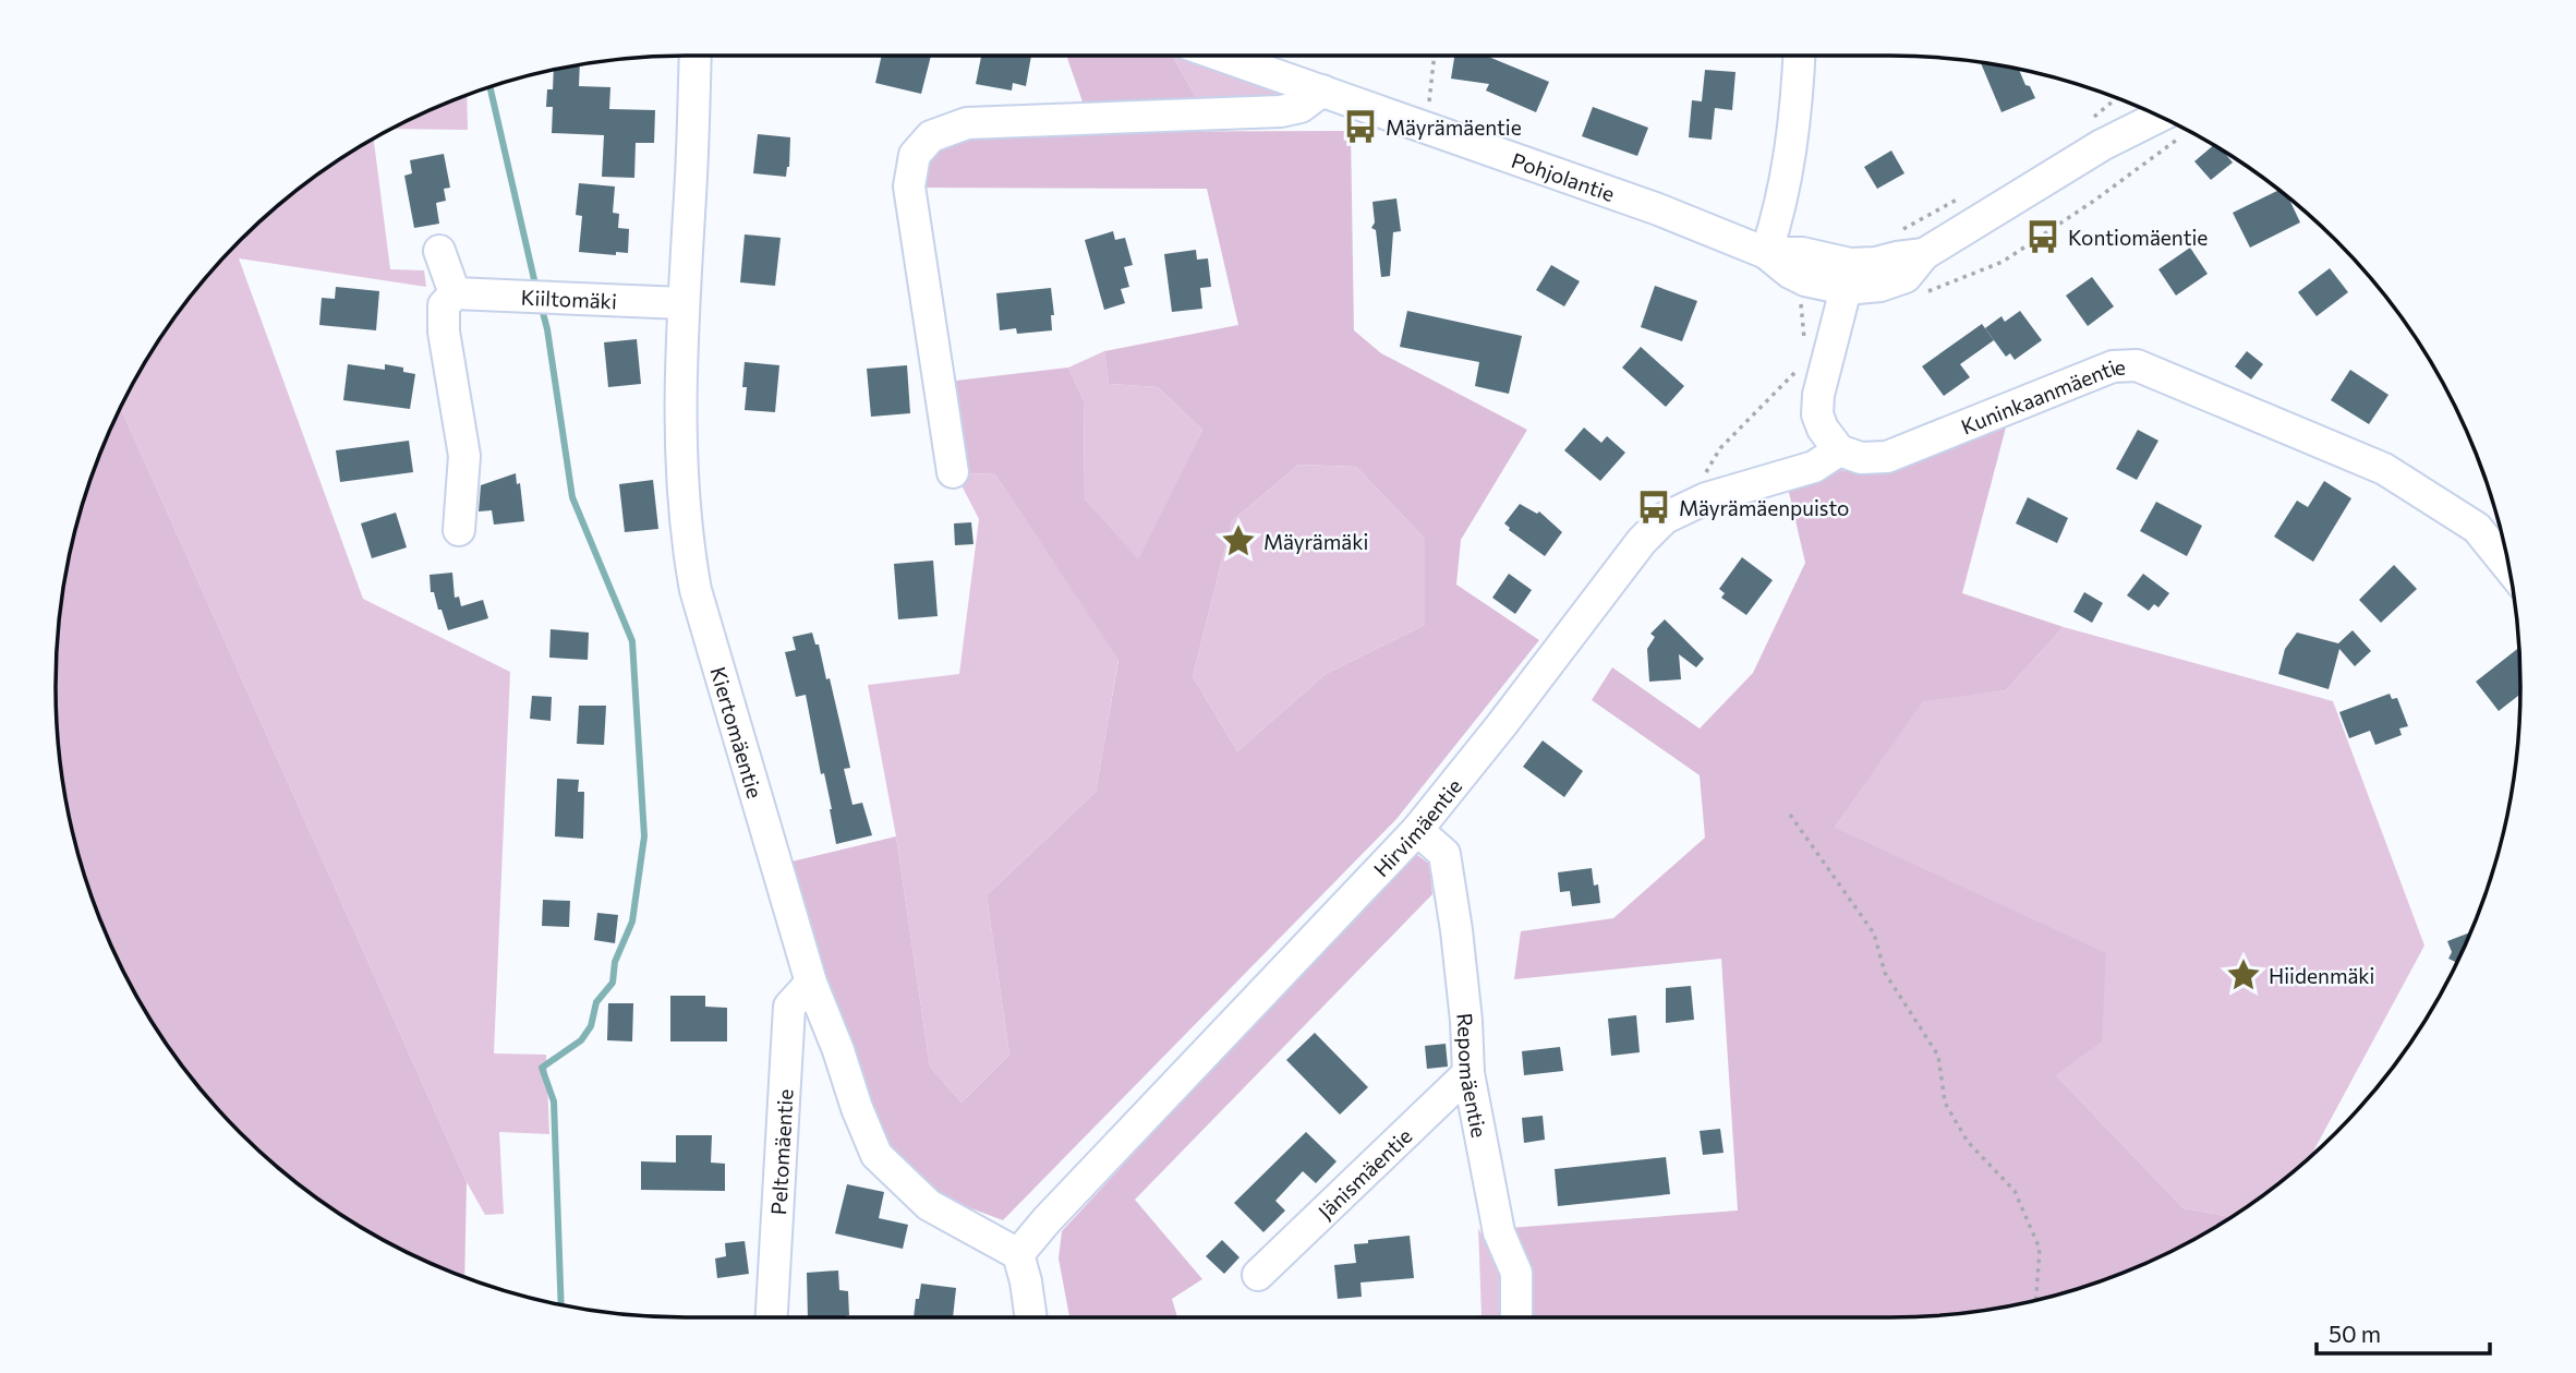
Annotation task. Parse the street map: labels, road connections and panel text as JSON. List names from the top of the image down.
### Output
{
  "streets": {
    "street": [
      "Pohjolantie",
      "Kiiltomäki",
      "Kuninkaanmäentie",
      "Kiertomäentie",
      "Hirvimäentie",
      "Repomäentie",
      "Peltomäentie",
      "Jänismäentie"
    ]
  },
  "crossings": [
    ["Kiiltomäki", "Kiertomäentie"],
    ["Kuninkaanmäentie", "Hirvimäentie"],
    ["Kiertomäentie", "Hirvimäentie"],
    ["Kiertomäentie", "Peltomäentie"],
    ["Hirvimäentie", "Repomäentie"],
    ["Repomäentie", "Jänismäentie"]
  ],
  "places": {
    "bus stop": ["Mäyrämäentie", "Kontiomäentie", "Mäyrämäenpuisto"],
    "place": ["Mäyrämäki", "Hiidenmäki"]
  },
  "scale_bar": "50 m"
}
